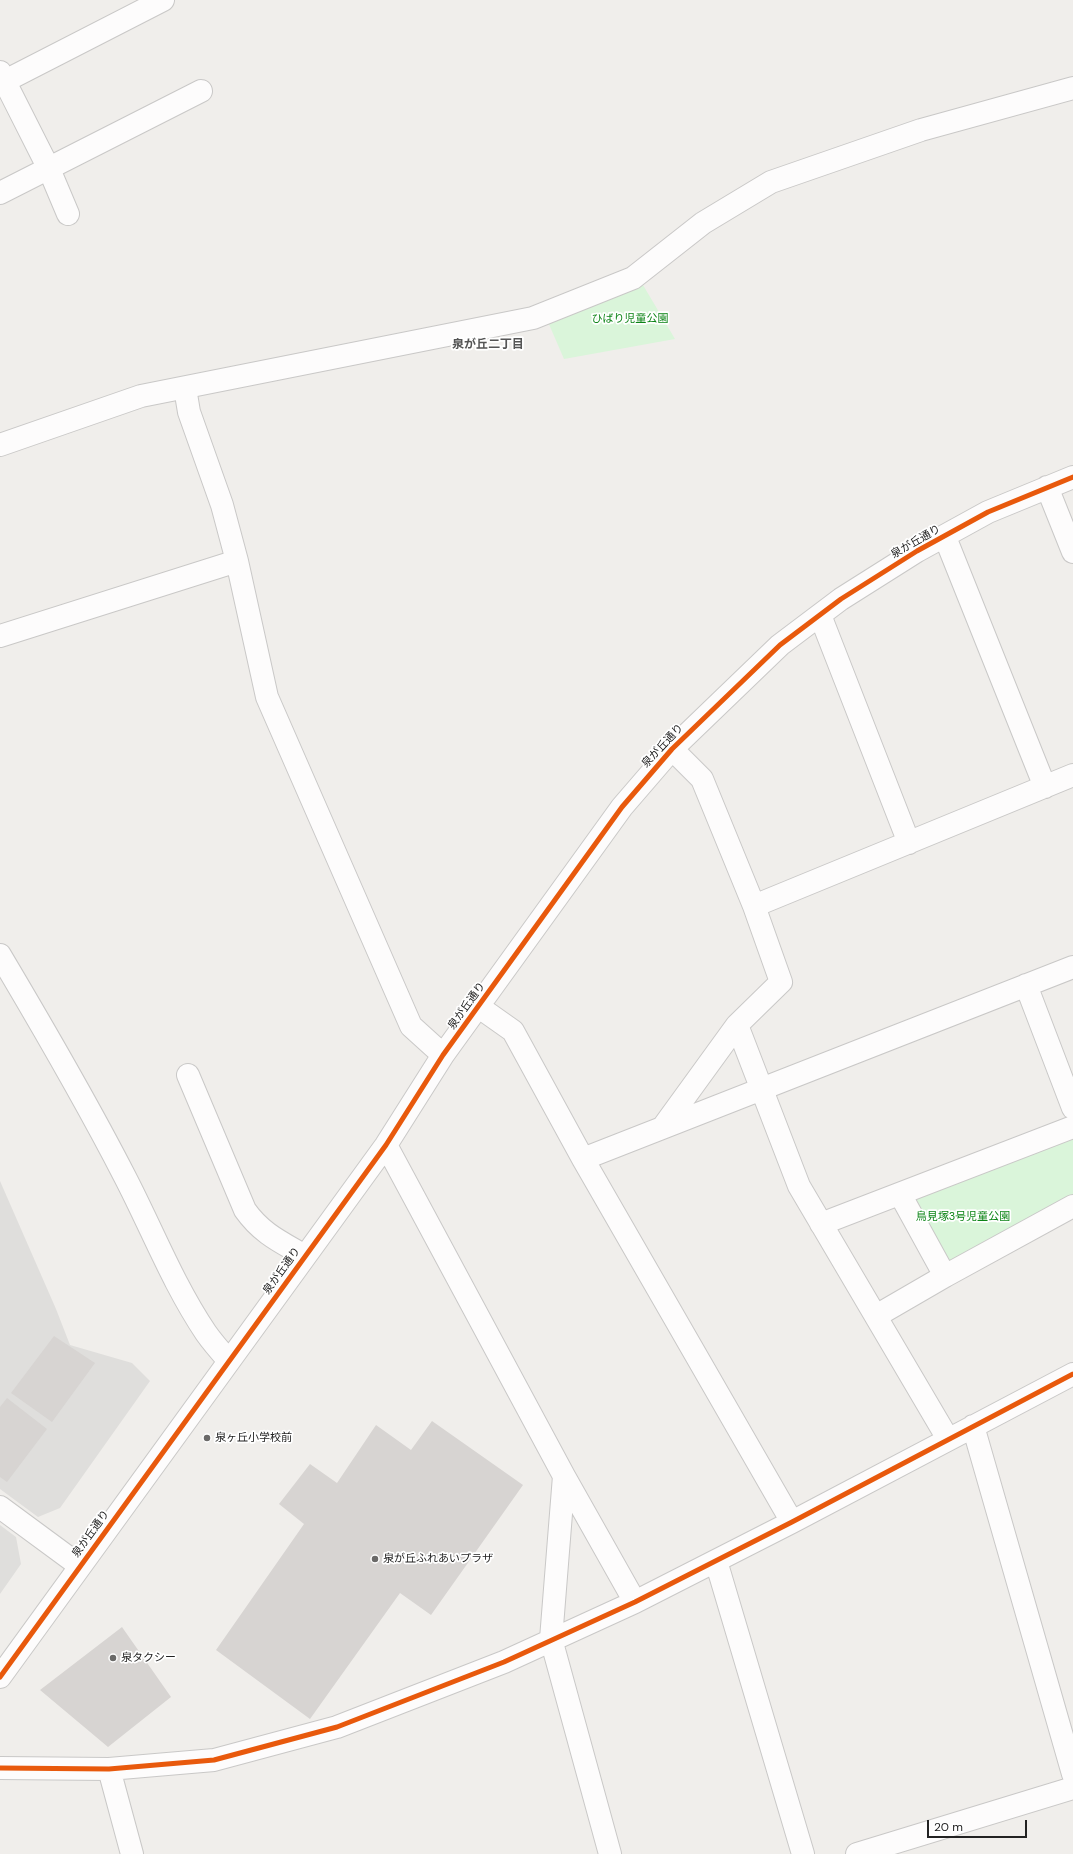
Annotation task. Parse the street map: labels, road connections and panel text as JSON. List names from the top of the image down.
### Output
{
  "streets": {
    "street": ["泉が丘通り"]
  },
  "districts": ["泉が丘二丁目"],
  "parks": ["ひばり児童公園", "鳥見塚3号児童公園"],
  "places": ["泉ヶ丘小学校前", "泉が丘ふれあいプラザ", "泉タクシー"],
  "scale_bar": "20 m"
}
